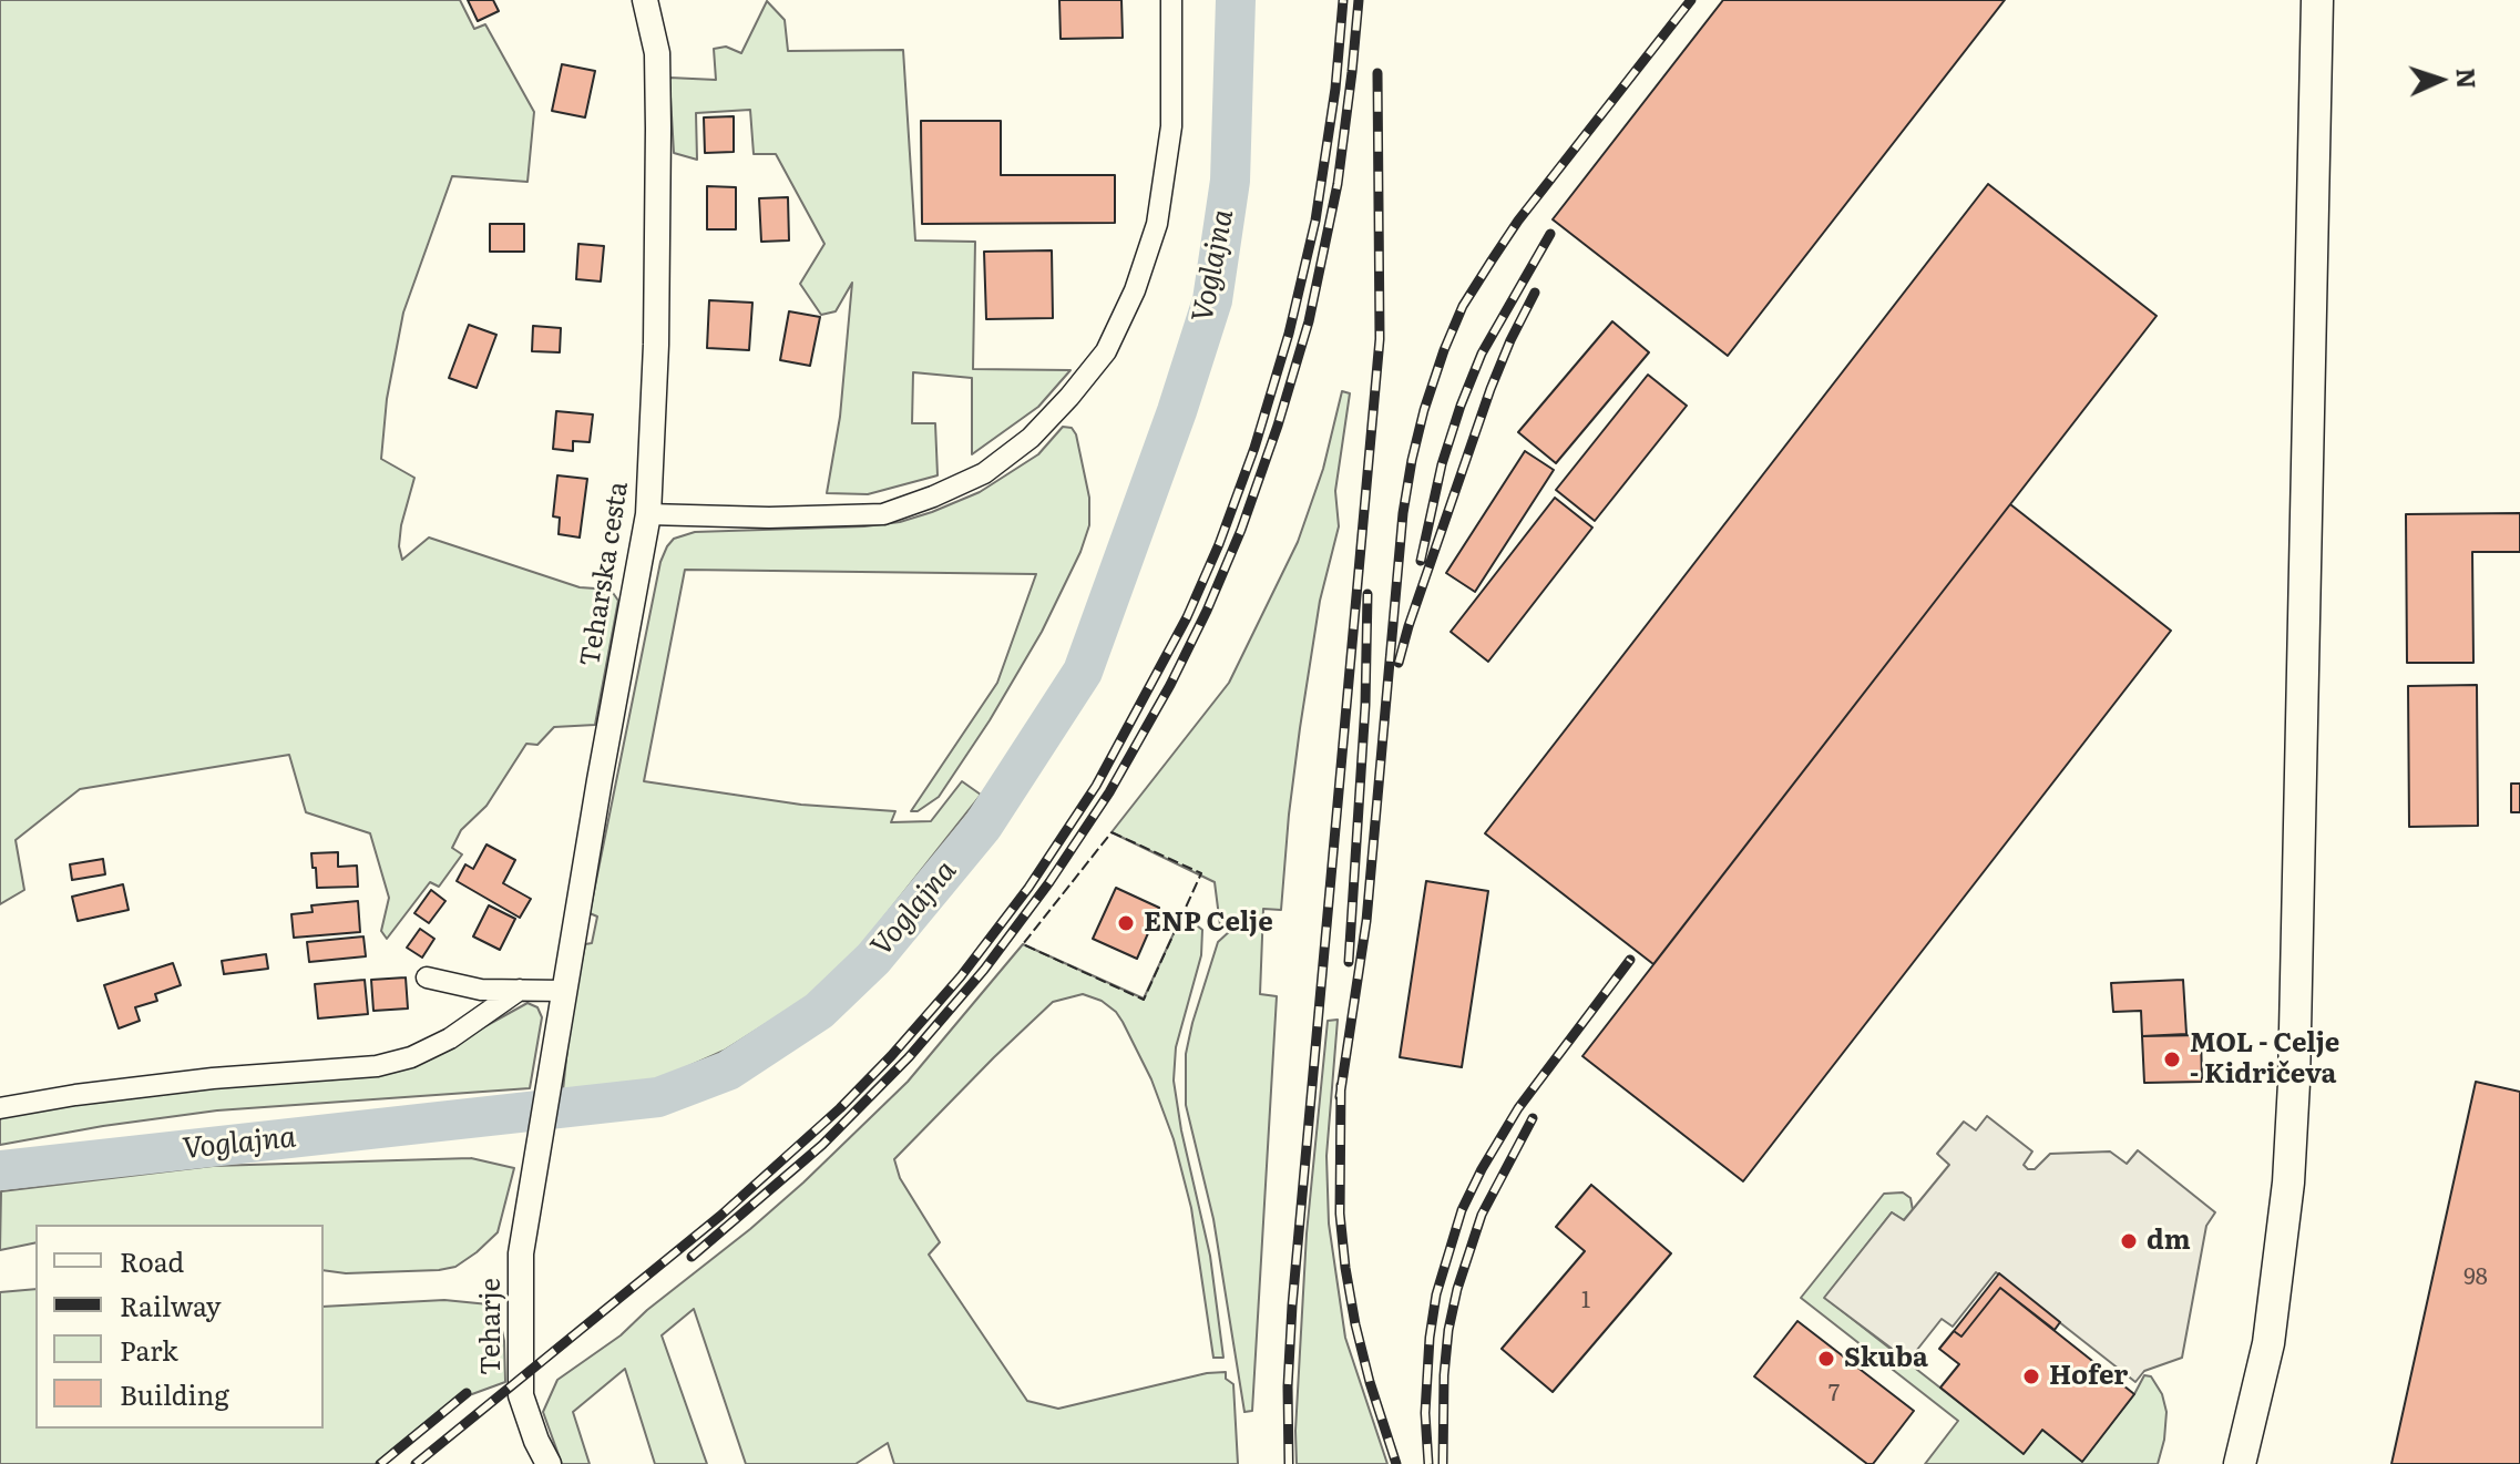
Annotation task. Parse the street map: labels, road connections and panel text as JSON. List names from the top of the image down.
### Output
{
  "streets": {
    "street": ["Teharska cesta", "Teharje"]
  },
  "crossings": [
    ["Teharska cesta", "Teharje"]
  ],
  "water": ["Voglajna"],
  "places": [
    "ENP Celje",
    "MOL - Celje - Kidričeva",
    "dm",
    "Skuba",
    "Hofer"
  ],
  "house_numbers": ["98", "1", "7"],
  "legend": [
    "Road",
    "Railway",
    "Park",
    "Building"
  ],
  "north": "right"
}
